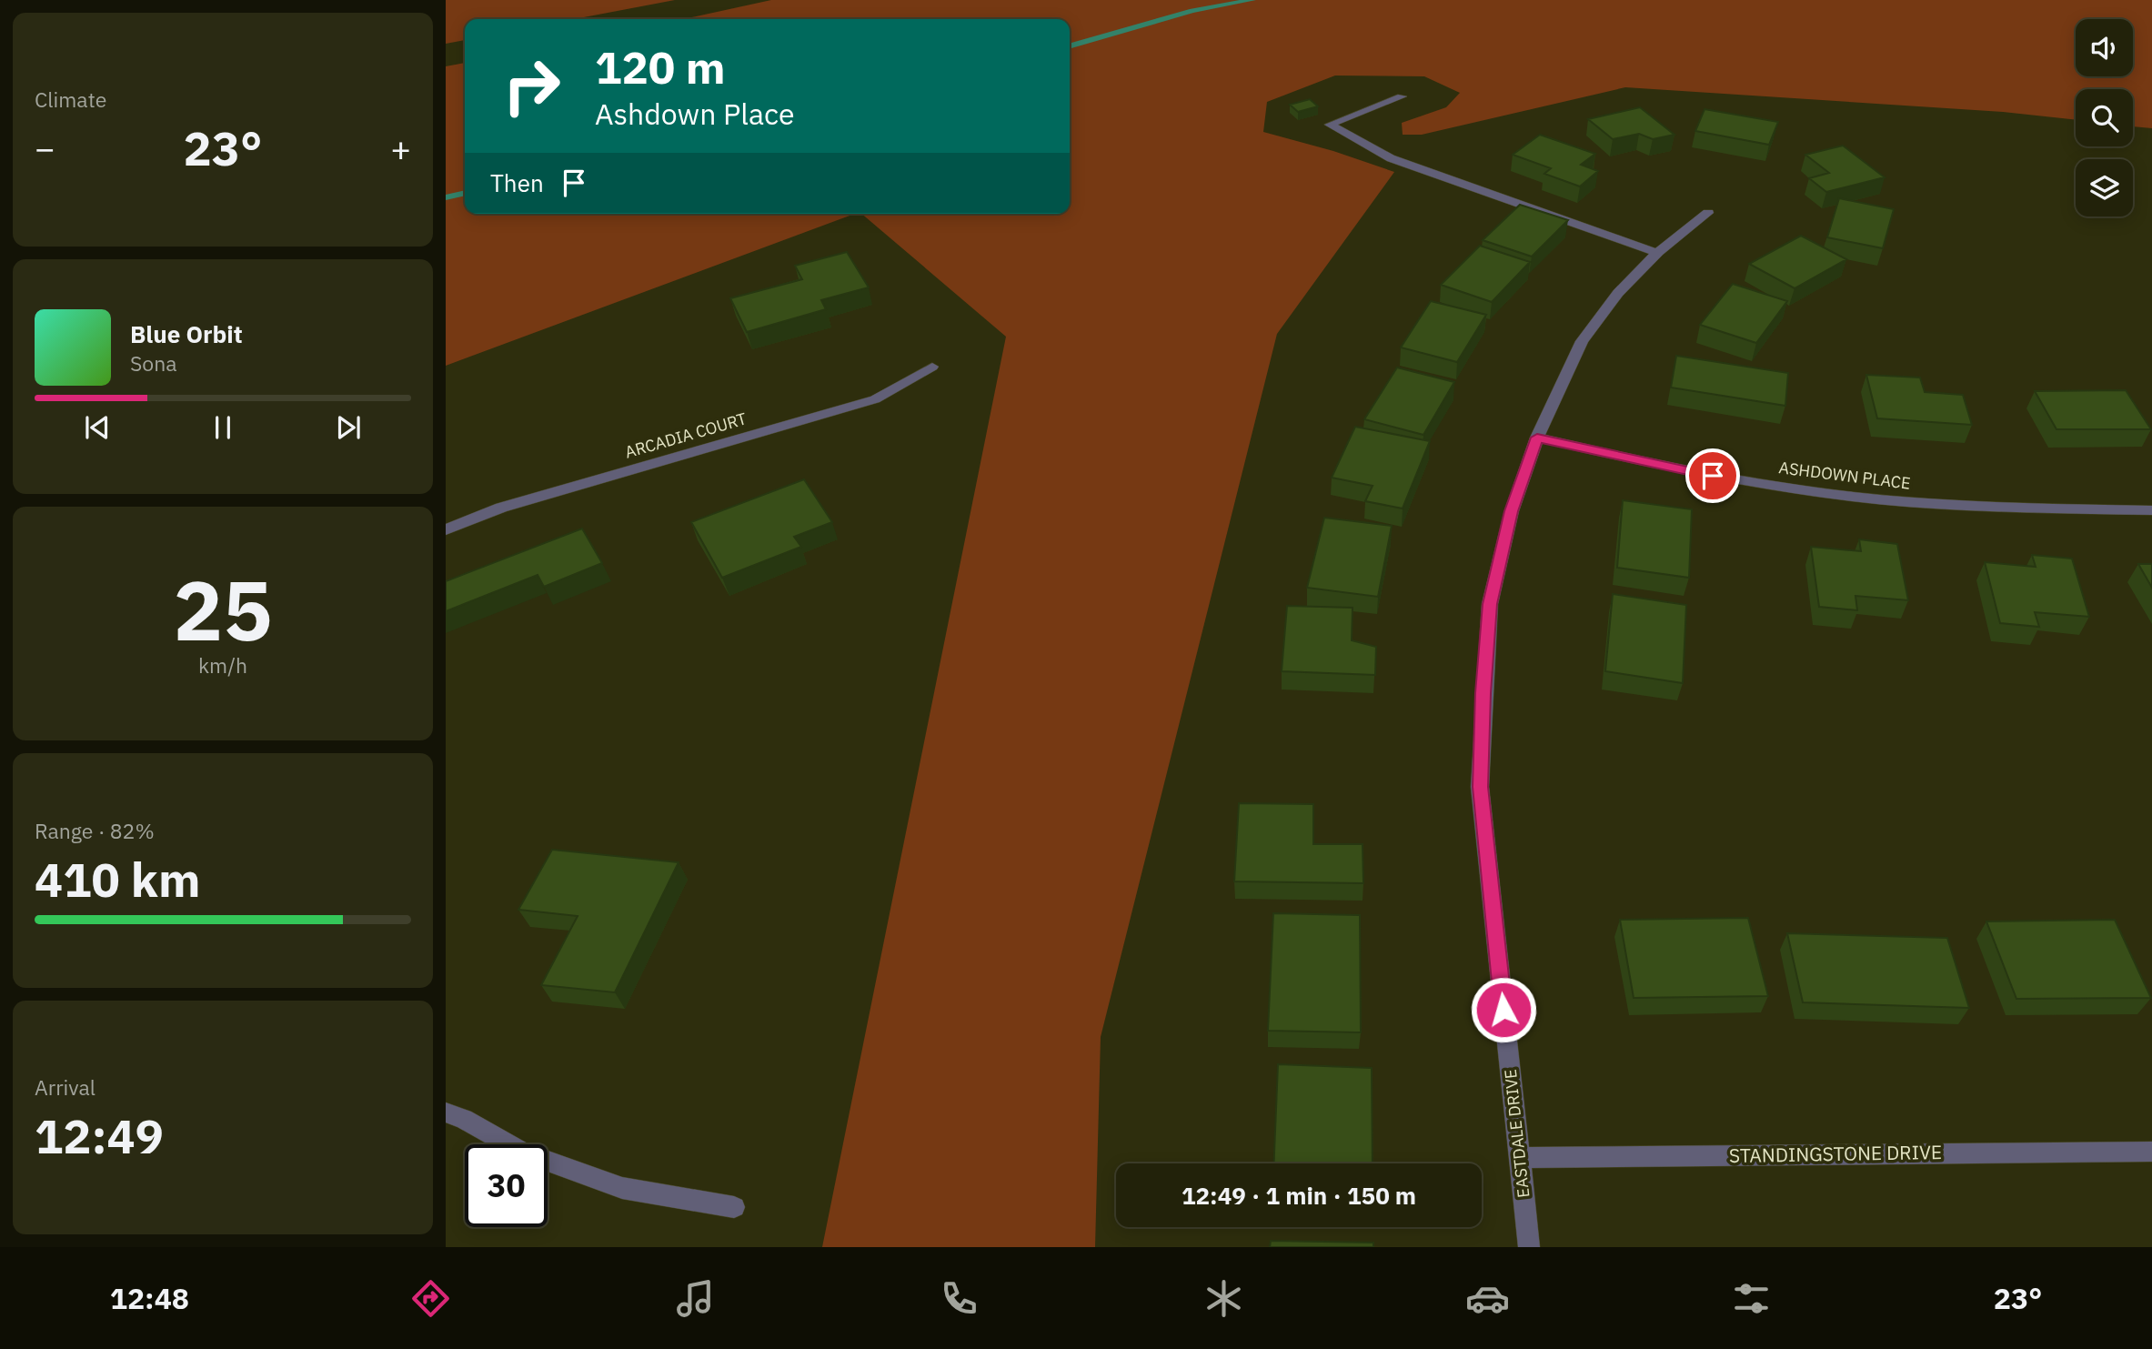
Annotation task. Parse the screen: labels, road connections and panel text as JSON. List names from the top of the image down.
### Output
{
  "streets": {
    "street": [
      "ARCADIA COURT",
      "ASHDOWN PLACE",
      "EASTDALE DRIVE",
      "STANDINGSTONE DRIVE"
    ]
  },
  "crossings": [
    ["ASHDOWN PLACE", "EASTDALE DRIVE"],
    ["EASTDALE DRIVE", "STANDINGSTONE DRIVE"]
  ],
  "page": {
    "tile": [
      "Climate",
      ["25", "km/h"],
      ["Range · 82%", "410 km"],
      ["Arrival", "12:49"]
    ],
    "turn": ["120 m", "Ashdown Place"],
    "heat": ["−", "23°", "+"],
    "then": "Then",
    "song": ["Blue Orbit", "Sona"],
    "limit": "30",
    "trip": "12:49 · 1 min · 150 m",
    "tabs": ["12:48", "23°"]
  }
}
